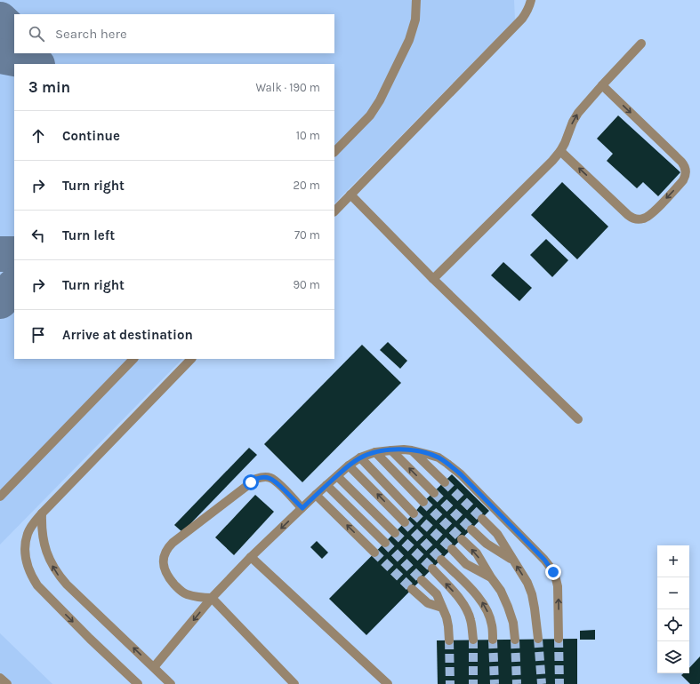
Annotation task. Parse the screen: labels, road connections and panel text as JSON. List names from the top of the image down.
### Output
{
  "page": {
    "search": "Search here",
    "heading": ["3 min", "Walk · 190 m"],
    "list": [
      ["Continue", "10 m"],
      ["Turn right", "20 m"],
      ["Turn left", "70 m"],
      ["Turn right", "90 m"],
      "Arrive at destination"
    ],
    "map_buttons": ["+", "−"]
  }
}
